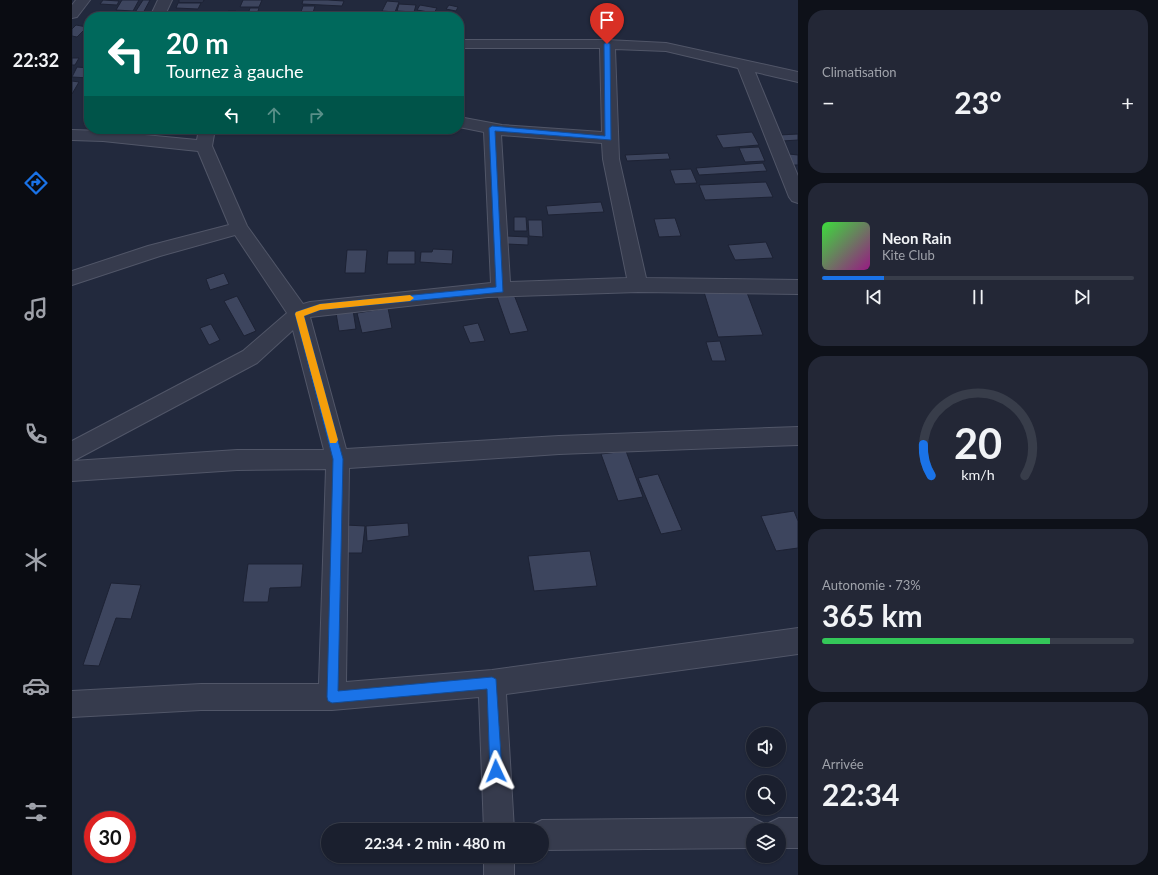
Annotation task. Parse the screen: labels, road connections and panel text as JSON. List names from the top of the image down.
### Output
{
  "page": {
    "tabs": "22:32",
    "tile": [
      "Climatisation",
      ["Autonomie · 73%", "365 km"],
      ["Arrivée", "22:34"]
    ],
    "turn": ["20 m", "Tournez à gauche"],
    "heat": ["−", "23°", "+"],
    "song": ["Neon Rain", "Kite Club"],
    "limit": "30",
    "trip": "22:34 · 2 min · 480 m",
    "gauge": ["20", "km/h"]
  }
}
